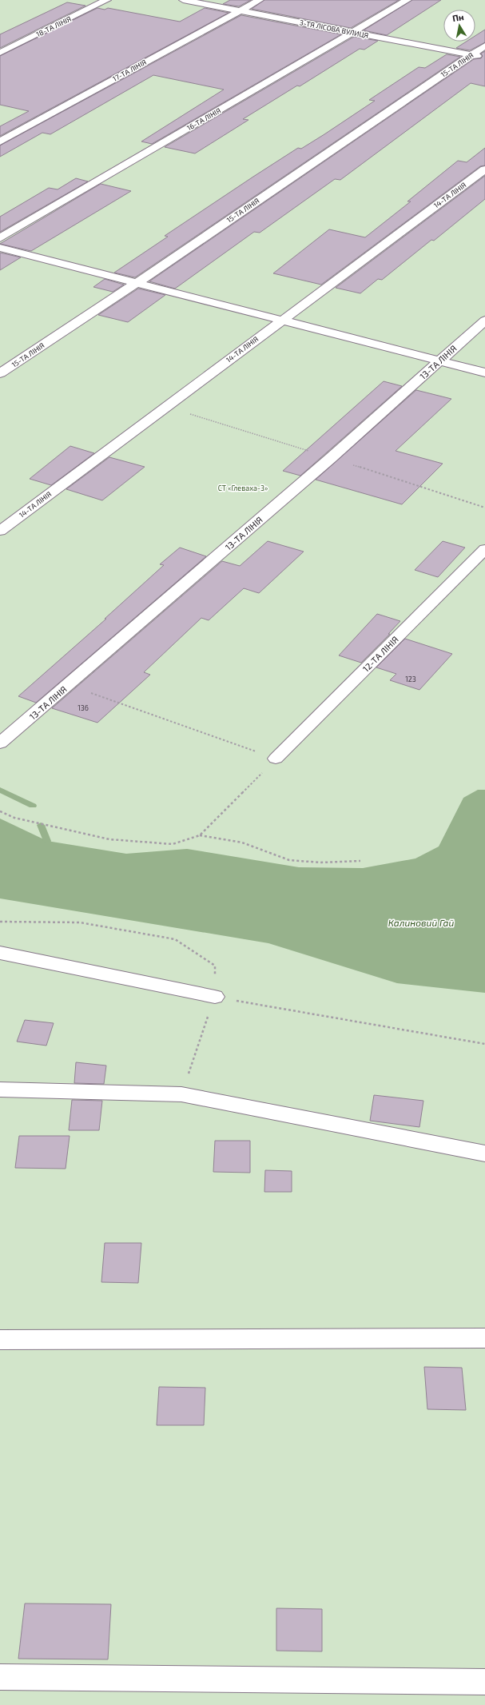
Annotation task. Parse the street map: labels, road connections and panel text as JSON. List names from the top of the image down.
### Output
{
  "streets": {
    "street": [
      "18-ТА ЛІНІЯ",
      "3-ТЯ ЛІСОВА ВУЛИЦЯ",
      "15-ТА ЛІНІЯ",
      "17-ТА ЛІНІЯ",
      "16-ТА ЛІНІЯ",
      "14-ТА ЛІНІЯ",
      "13-ТА ЛІНІЯ",
      "12-ТА ЛІНІЯ"
    ]
  },
  "crossings": [
    ["3-ТЯ ЛІСОВА ВУЛИЦЯ", "15-ТА ЛІНІЯ"],
    ["3-ТЯ ЛІСОВА ВУЛИЦЯ", "17-ТА ЛІНІЯ"],
    ["3-ТЯ ЛІСОВА ВУЛИЦЯ", "16-ТА ЛІНІЯ"]
  ],
  "water": ["Калиновий Гай"],
  "parks": ["СТ «Глеваха-3»"],
  "house_numbers": ["123", "136"],
  "north": "top"
}
